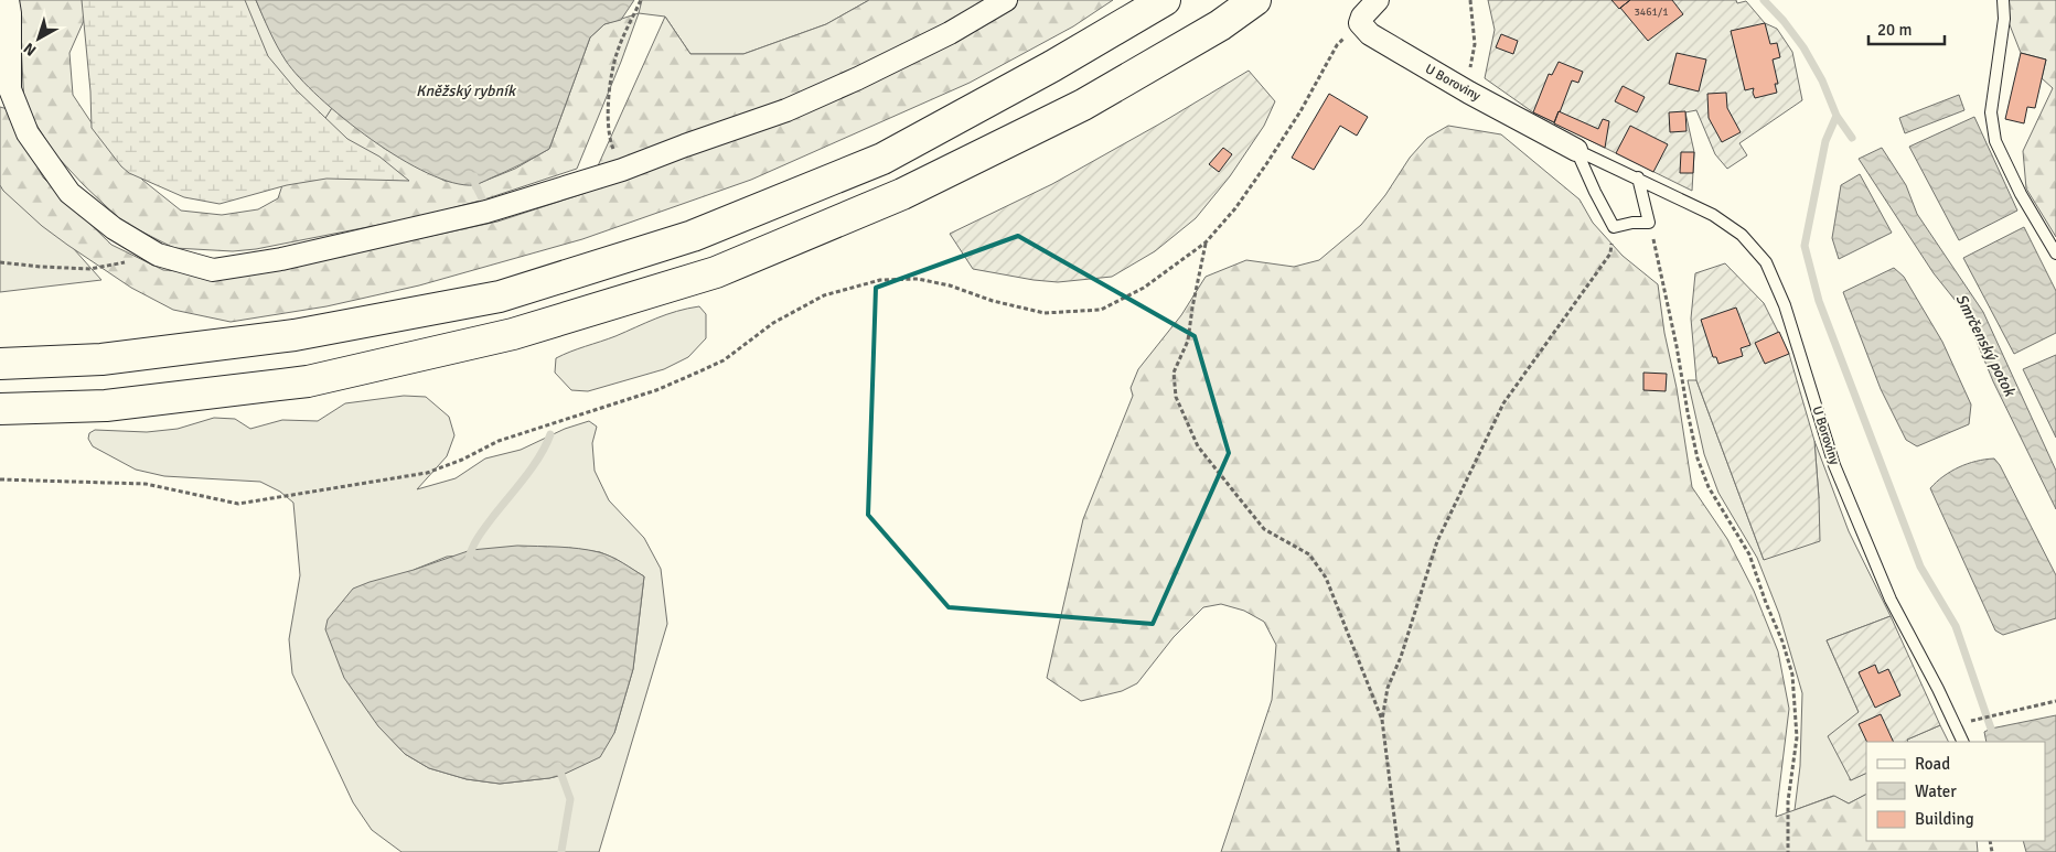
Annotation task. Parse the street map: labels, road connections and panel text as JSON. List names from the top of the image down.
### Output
{
  "streets": {
    "street": ["U Boroviny"]
  },
  "water": ["Kněžský rybník", "Smrčenský potok"],
  "house_numbers": ["3461/1"],
  "legend": ["Road", "Water", "Building"],
  "scale_bar": "20 m",
  "north": "bottom left"
}
